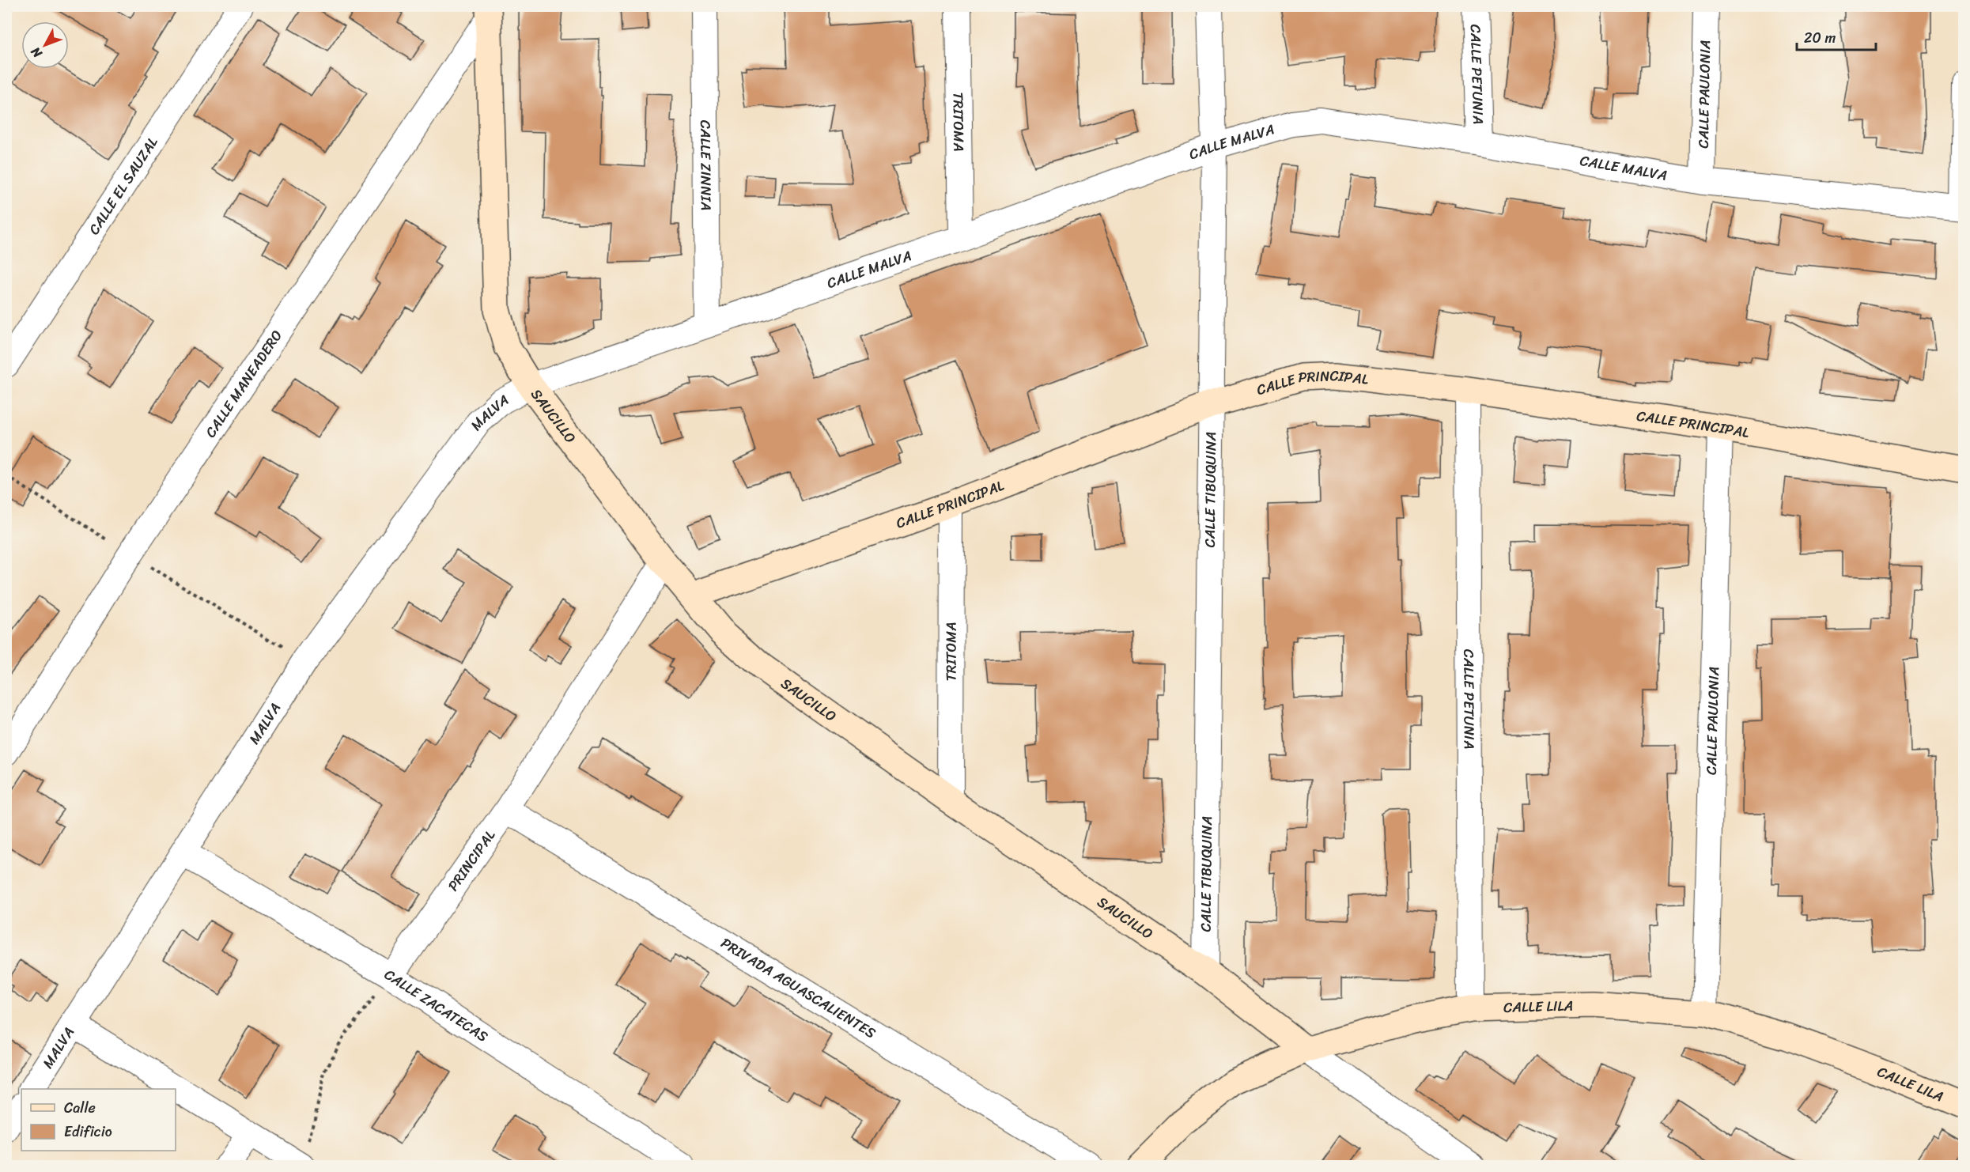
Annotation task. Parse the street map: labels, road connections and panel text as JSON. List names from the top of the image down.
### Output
{
  "streets": {
    "street": [
      "CALLE PETUNIA",
      "CALLE PAULONIA",
      "TRITOMA",
      "CALLE MALVA",
      "CALLE ZINNIA",
      "CALLE EL SAUZAL",
      "CALLE MANEADERO",
      "CALLE PRINCIPAL",
      "MALVA",
      "SAUCILLO",
      "CALLE TIBUQUINA",
      "PRINCIPAL",
      "PRIVADA AGUASCALIENTES",
      "CALLE ZACATECAS",
      "CALLE LILA"
    ]
  },
  "crossings": [
    ["CALLE PETUNIA", "CALLE MALVA"],
    ["CALLE PETUNIA", "CALLE PRINCIPAL"],
    ["CALLE PETUNIA", "CALLE LILA"],
    ["CALLE PAULONIA", "CALLE MALVA"],
    ["CALLE PAULONIA", "CALLE PRINCIPAL"],
    ["CALLE PAULONIA", "CALLE LILA"],
    ["TRITOMA", "CALLE MALVA"],
    ["TRITOMA", "CALLE PRINCIPAL"],
    ["TRITOMA", "SAUCILLO"],
    ["CALLE MALVA", "CALLE ZINNIA"],
    ["CALLE MALVA", "MALVA"],
    ["CALLE MALVA", "SAUCILLO"],
    ["CALLE MALVA", "CALLE TIBUQUINA"],
    ["CALLE MANEADERO", "SAUCILLO"],
    ["CALLE PRINCIPAL", "SAUCILLO"],
    ["CALLE PRINCIPAL", "CALLE TIBUQUINA"],
    ["MALVA", "SAUCILLO"],
    ["MALVA", "CALLE ZACATECAS"],
    ["SAUCILLO", "CALLE TIBUQUINA"],
    ["SAUCILLO", "PRINCIPAL"],
    ["SAUCILLO", "CALLE LILA"],
    ["PRINCIPAL", "PRIVADA AGUASCALIENTES"],
    ["PRINCIPAL", "CALLE ZACATECAS"]
  ],
  "legend": ["Calle", "Edificio"],
  "scale_bar": "20 m",
  "north": "bottom left"
}
